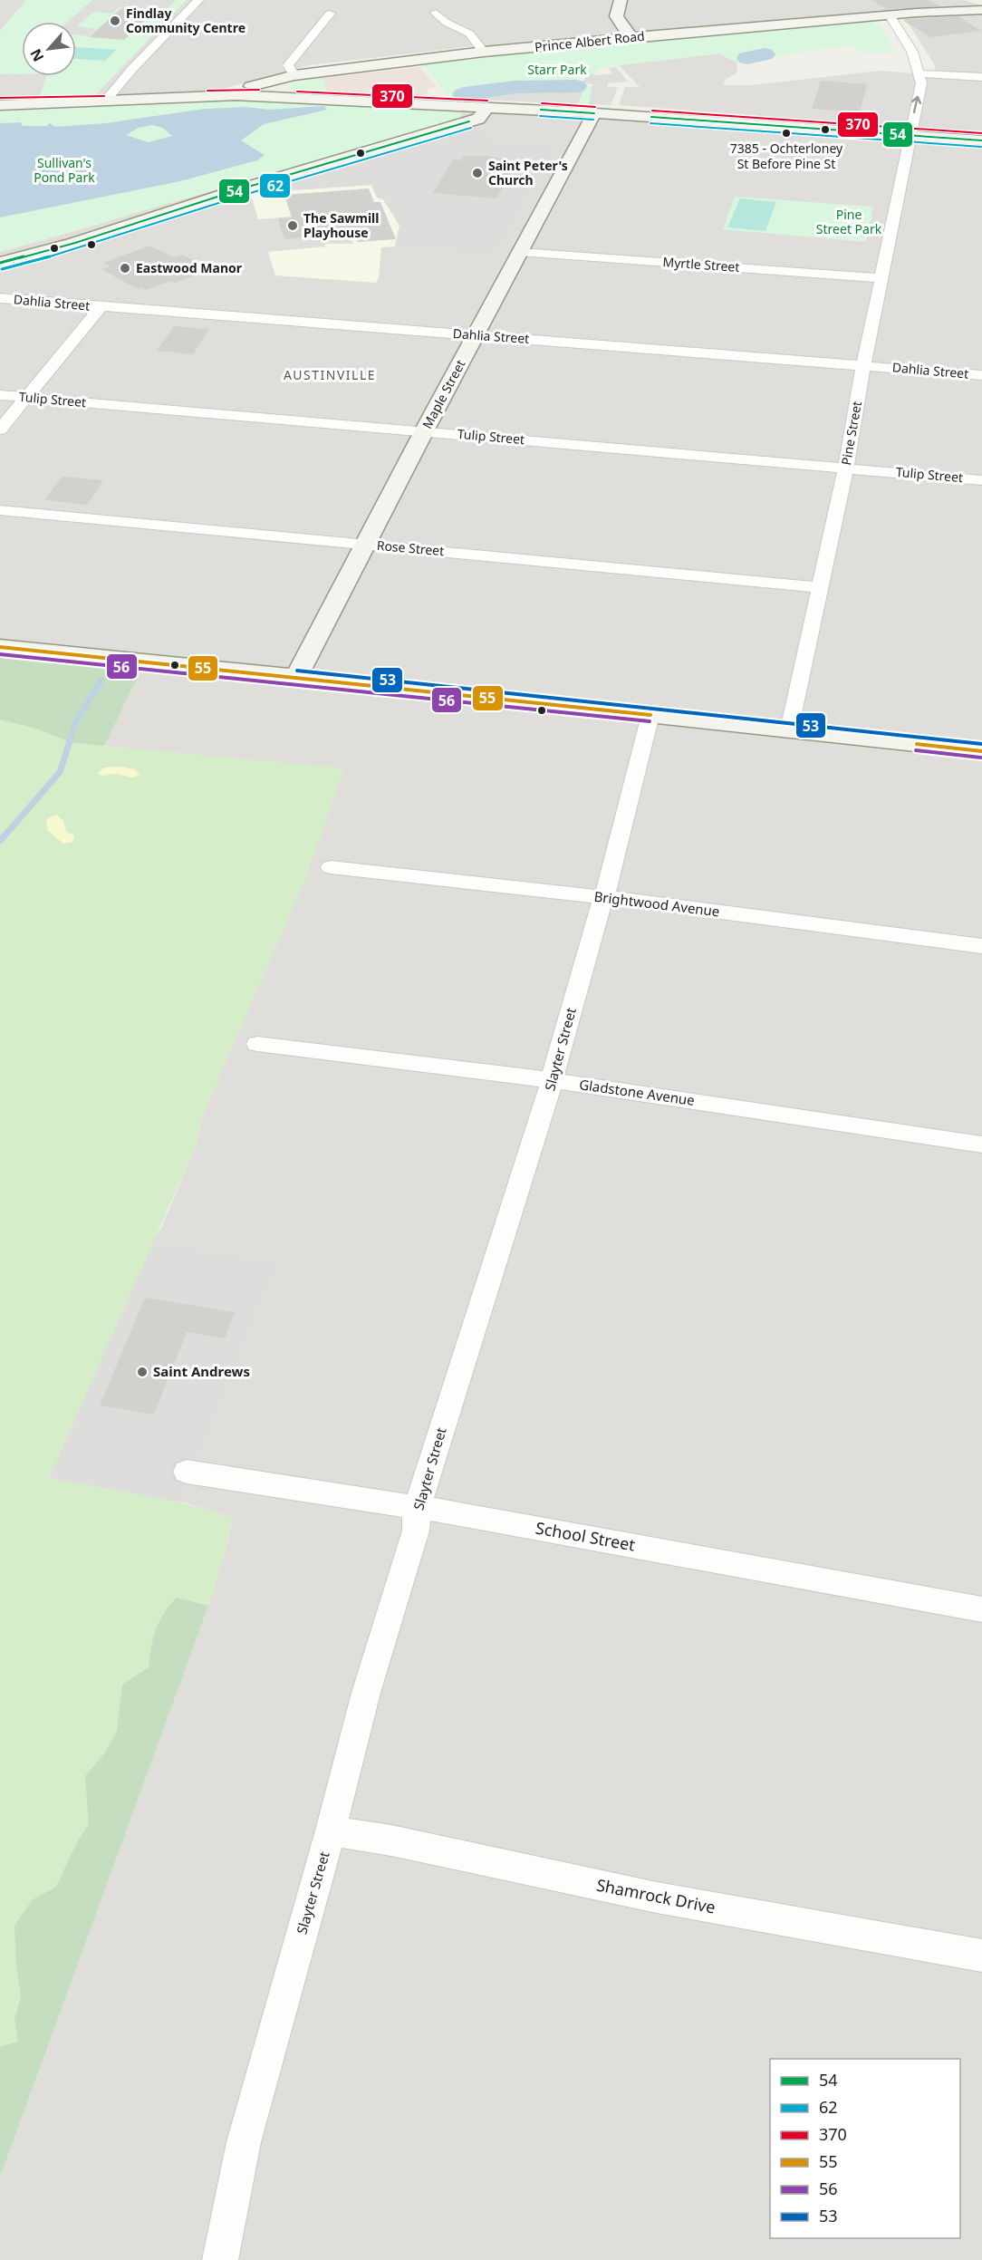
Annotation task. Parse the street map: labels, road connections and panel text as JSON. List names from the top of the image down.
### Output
{
  "streets": {
    "main road": ["Prince Albert Road", "Maple Street"],
    "street": [
      "Myrtle Street",
      "Dahlia Street",
      "Tulip Street",
      "Pine Street",
      "Rose Street",
      "Brightwood Avenue",
      "Slayter Street",
      "Gladstone Avenue",
      "School Street",
      "Shamrock Drive"
    ]
  },
  "crossings": [
    ["Prince Albert Road", "Maple Street"],
    ["Prince Albert Road", "Pine Street"],
    ["Myrtle Street", "Maple Street"],
    ["Myrtle Street", "Pine Street"],
    ["Dahlia Street", "Maple Street"],
    ["Dahlia Street", "Pine Street"],
    ["Maple Street", "Tulip Street"],
    ["Maple Street", "Rose Street"],
    ["Tulip Street", "Pine Street"],
    ["Pine Street", "Rose Street"],
    ["Brightwood Avenue", "Slayter Street"],
    ["Slayter Street", "Gladstone Avenue"],
    ["Slayter Street", "School Street"],
    ["Slayter Street", "Shamrock Drive"]
  ],
  "districts": ["AUSTINVILLE"],
  "parks": ["Starr Park", "Sullivan's Pond Park", "Pine Street Park"],
  "places": [
    "Findlay Community Centre",
    "7385 - Ochterloney St Before Pine St",
    "Saint Peter's Church",
    "The Sawmill Playhouse",
    "Eastwood Manor",
    "Saint Andrews"
  ],
  "lines": [
    "transit line 370",
    "transit line 54",
    "transit line 62",
    "transit line 55",
    "transit line 56",
    "transit line 53"
  ],
  "legend": [
    "54",
    "62",
    "370",
    "55",
    "56",
    "53"
  ],
  "north": "bottom left"
}
